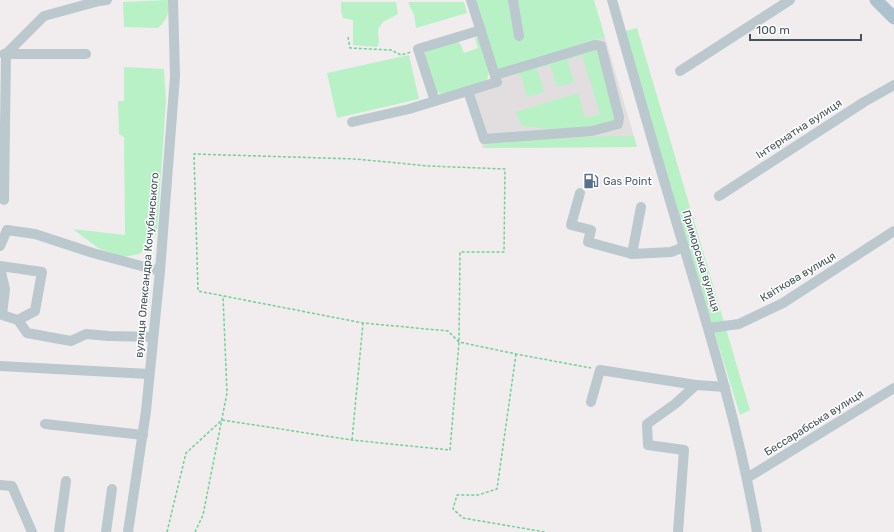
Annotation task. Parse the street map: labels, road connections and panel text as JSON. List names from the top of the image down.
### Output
{
  "streets": {
    "street": [
      "Інтернатна вулиця",
      "Приморська вулиця",
      "вулиця Олександра Кочубинського",
      "Квіткова вулиця",
      "Бессарабська вулиця"
    ]
  },
  "crossings": [
    ["Приморська вулиця", "Квіткова вулиця"],
    ["Приморська вулиця", "Бессарабська вулиця"]
  ],
  "places": {
    "fuel station": ["Gas Point"]
  },
  "scale_bar": "100 m"
}
